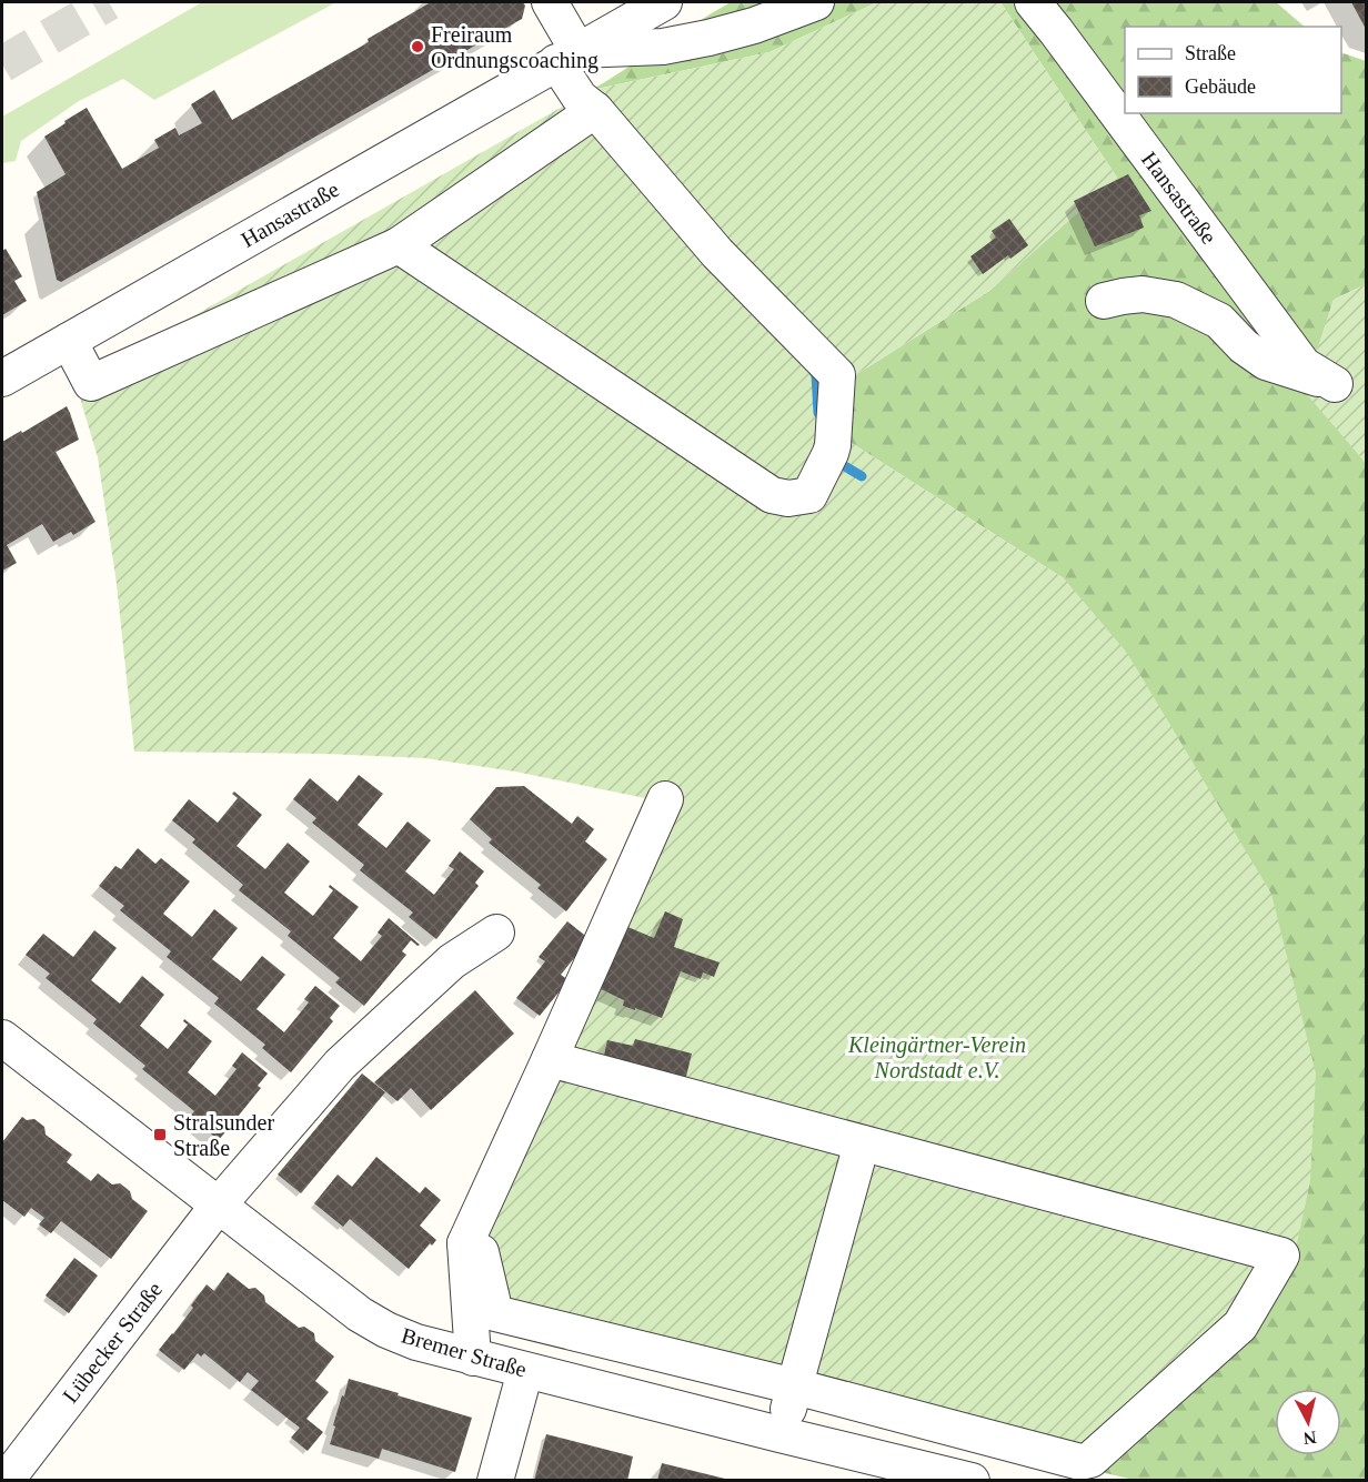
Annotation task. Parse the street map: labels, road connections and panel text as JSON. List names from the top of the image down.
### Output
{
  "streets": {
    "street": ["Hansastraße", "Lübecker Straße", "Bremer Straße"]
  },
  "crossings": [
    ["Lübecker Straße", "Bremer Straße"]
  ],
  "parks": ["Kleingärtner-Verein Nordstadt e.V."],
  "places": {
    "other": ["Freiraum Ordnungscoaching"],
    "transit": ["Stralsunder Straße"]
  },
  "legend": ["Straße", "Gebäude"],
  "north": "bottom"
}
